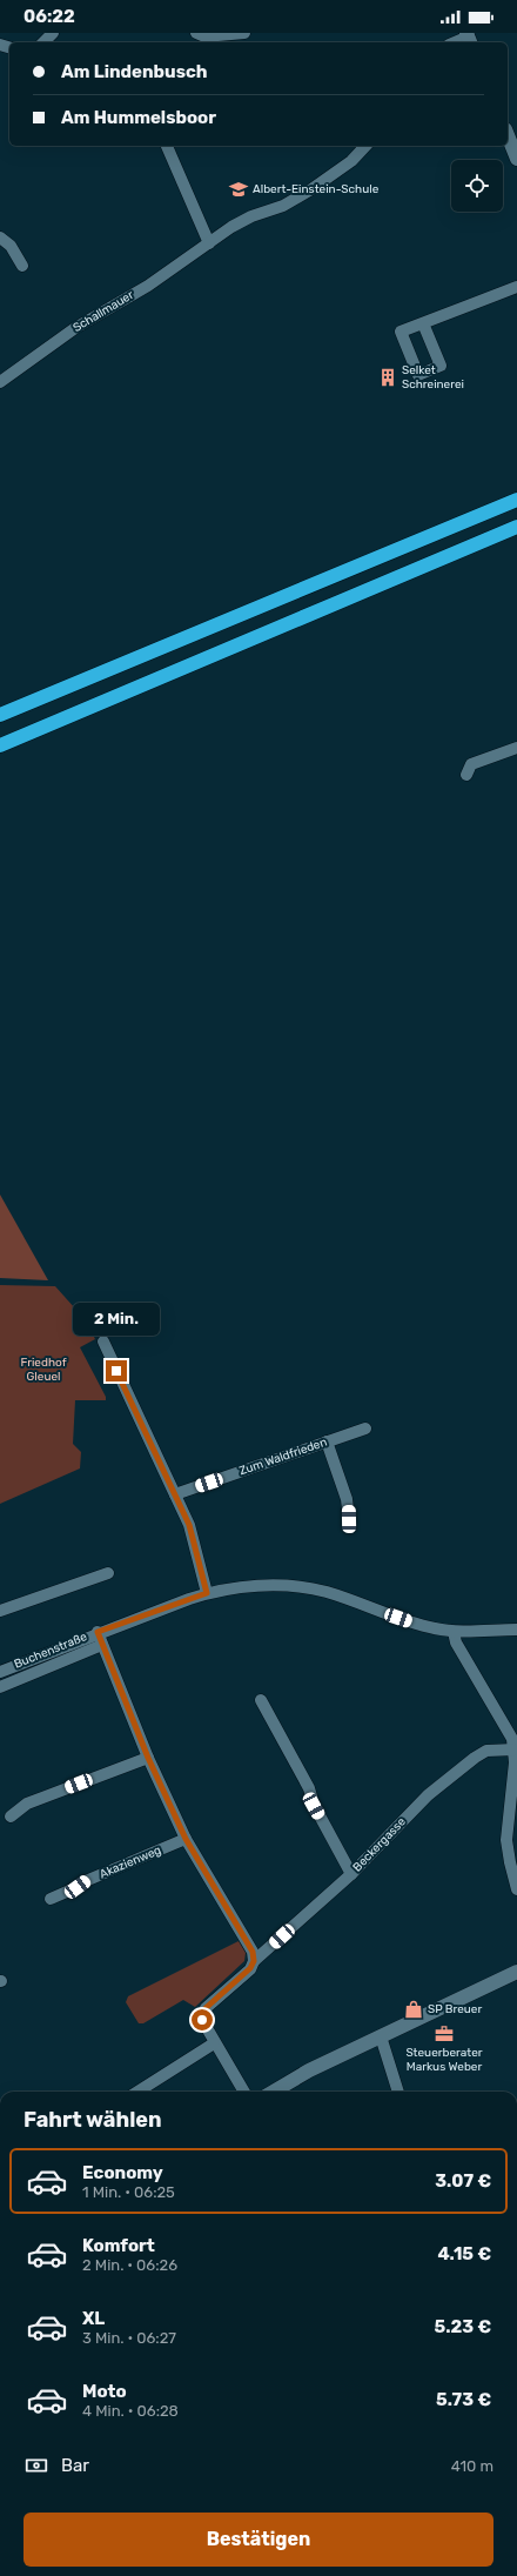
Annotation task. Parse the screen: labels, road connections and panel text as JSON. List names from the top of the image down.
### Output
{
  "streets": {
    "street": [
      "Schallmauer",
      "Zum Waldfrieden",
      "Buchenstraße",
      "Beckergasse",
      "Akazienweg"
    ]
  },
  "parks": ["Friedhof Gleuel"],
  "places": {
    "school or university": ["Albert-Einstein-Schule"],
    "building": ["Selket Schreinerei"],
    "shop": ["SP Breuer"],
    "office": ["Steuerberater Markus Weber"]
  },
  "page": {
    "status": "06:22",
    "banner": ["Am Lindenbusch", "Am Hummelsboor"],
    "bubble": "2 Min.",
    "heading": "Fahrt wählen",
    "list": [
      {
        "name": "Economy",
        "note": "1 Min. · 06:25",
        "value": "3.07 €"
      },
      {
        "name": "Komfort",
        "note": "2 Min. · 06:26",
        "value": "4.15 €"
      },
      {
        "name": "XL",
        "note": "3 Min. · 06:27",
        "value": "5.23 €"
      },
      {
        "name": "Moto",
        "note": "4 Min. · 06:28",
        "value": "5.73 €"
      }
    ],
    "pay": ["Bar", "410 m"],
    "buttons": "Bestätigen"
  }
}
